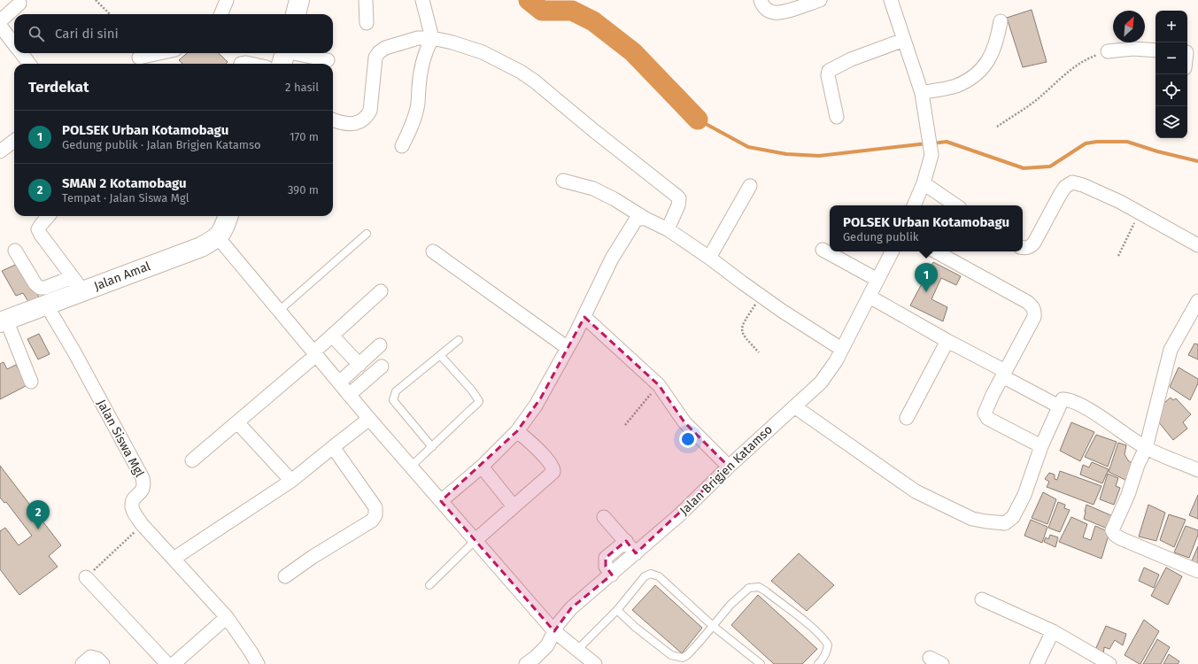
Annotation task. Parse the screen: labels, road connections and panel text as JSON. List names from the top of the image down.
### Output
{
  "streets": {
    "street": ["Jalan Amal", "Jalan Siswa Mgl", "Jalan Brigjen Katamso"]
  },
  "crossings": [
    ["Jalan Amal", "Jalan Siswa Mgl"]
  ],
  "north": "top right",
  "page": {
    "map_buttons": ["+", "−"],
    "search": "Cari di sini",
    "heading": ["Terdekat", "2 hasil"],
    "list": [
      {
        "mark": "1",
        "name": "POLSEK Urban Kotamobagu",
        "note": "Gedung publik · Jalan Brigjen Katamso",
        "value": "170 m"
      },
      {
        "mark": "2",
        "name": "SMAN 2 Kotamobagu",
        "note": "Tempat · Jalan Siswa Mgl",
        "value": "390 m"
      }
    ],
    "popup": ["POLSEK Urban Kotamobagu", "Gedung publik"],
    "pins": ["1", "2"]
  }
}
